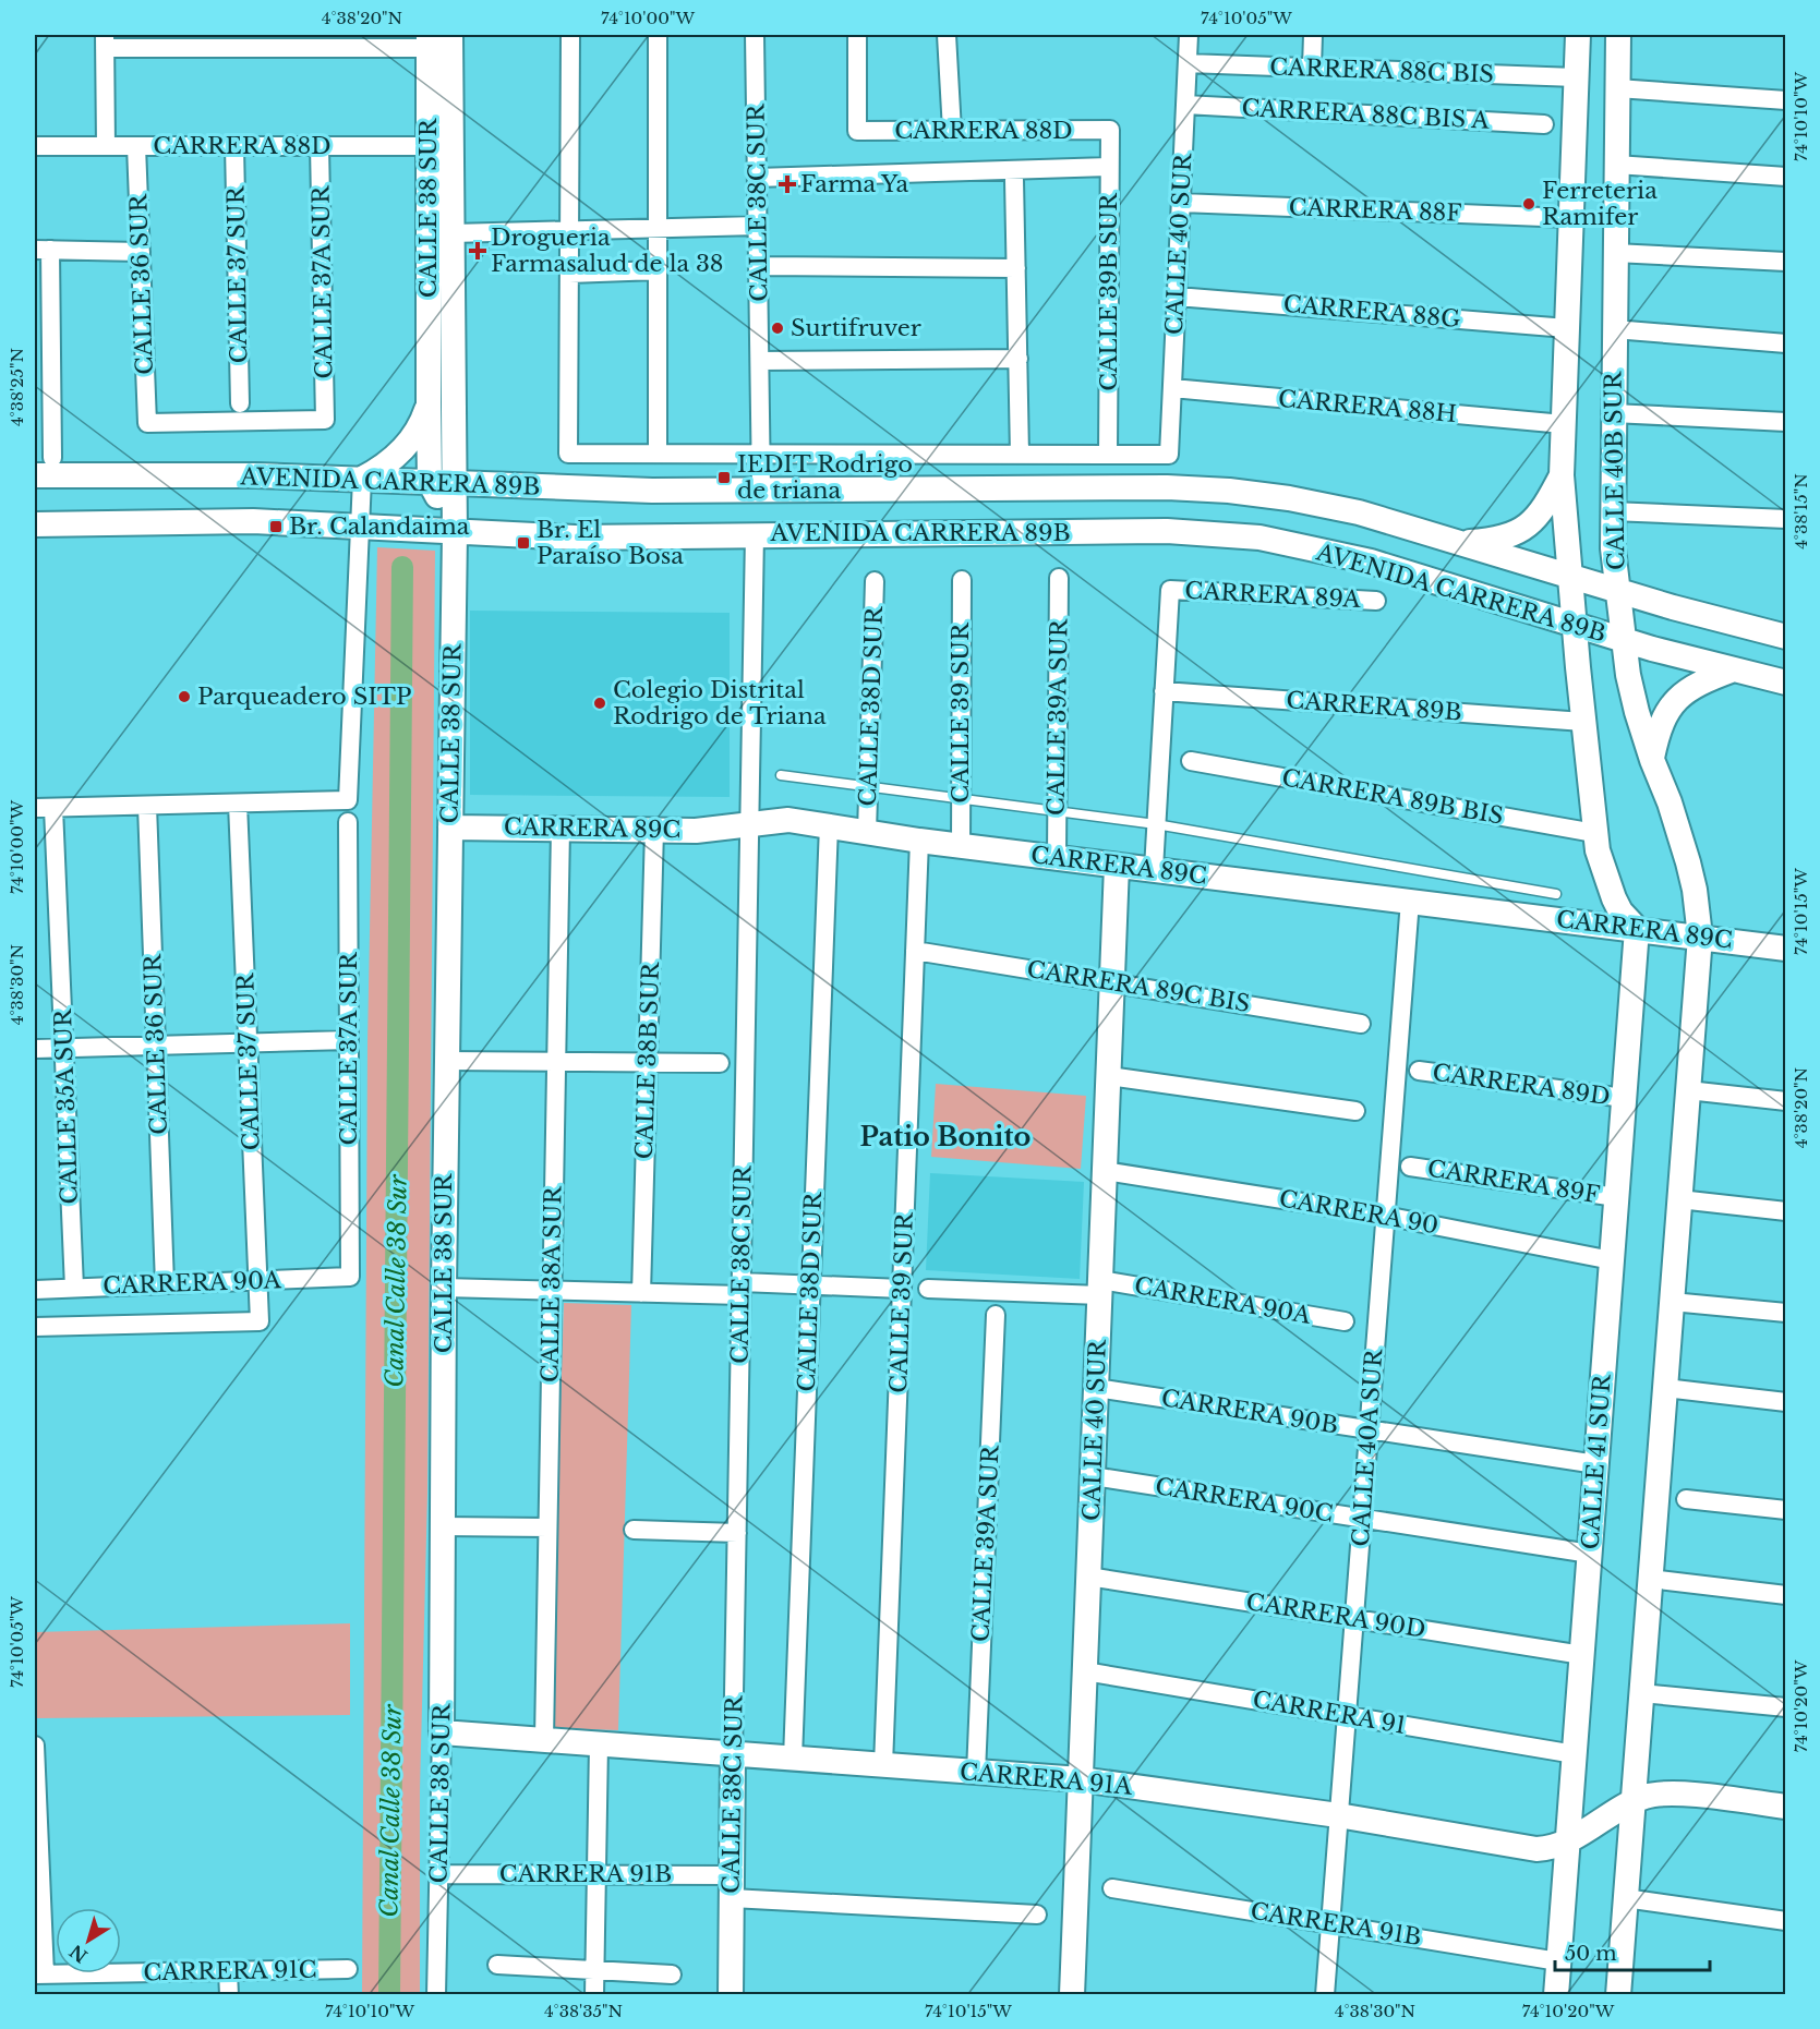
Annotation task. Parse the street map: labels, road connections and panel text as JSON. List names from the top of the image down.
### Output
{
  "streets": {
    "street": [
      "CARRERA 88C BIS",
      "CARRERA 88C BIS A",
      "CARRERA 88D",
      "CALLE 38C SUR",
      "CALLE 38 SUR",
      "CARRERA 88F",
      "CALLE 40 SUR",
      "CALLE 37 SUR",
      "CALLE 37A SUR",
      "CALLE 36 SUR",
      "CALLE 39B SUR",
      "CARRERA 88G",
      "CARRERA 88H",
      "CALLE 40B SUR",
      "AVENIDA CARRERA 89B",
      "CARRERA 89A",
      "CALLE 38D SUR",
      "CARRERA 89B",
      "CALLE 39 SUR",
      "CALLE 39A SUR",
      "CARRERA 89B BIS",
      "CARRERA 89C",
      "CARRERA 89C BIS",
      "CALLE 38B SUR",
      "CARRERA 89D",
      "CALLE 35A SUR",
      "CARRERA 89F",
      "CARRERA 90",
      "CARRERA 90A",
      "CALLE 38A SUR",
      "CARRERA 90B",
      "CALLE 40A SUR",
      "CALLE 41 SUR",
      "CARRERA 90C",
      "CARRERA 90D",
      "CARRERA 91",
      "CARRERA 91A",
      "CARRERA 91B",
      "CARRERA 91C"
    ]
  },
  "crossings": [
    ["CARRERA 88C BIS", "CALLE 40 SUR"],
    ["CARRERA 88C BIS", "CALLE 40B SUR"],
    ["CARRERA 88C BIS A", "CALLE 40 SUR"],
    ["CARRERA 88D", "CALLE 38C SUR"],
    ["CARRERA 88D", "CALLE 38 SUR"],
    ["CARRERA 88D", "CALLE 37 SUR"],
    ["CARRERA 88D", "CALLE 37A SUR"],
    ["CARRERA 88D", "CALLE 36 SUR"],
    ["CARRERA 88D", "CALLE 39B SUR"],
    ["CALLE 38C SUR", "AVENIDA CARRERA 89B"],
    ["CALLE 38C SUR", "CARRERA 89C"],
    ["CALLE 38C SUR", "CARRERA 91A"],
    ["CALLE 38C SUR", "CARRERA 91B"],
    ["CALLE 38 SUR", "AVENIDA CARRERA 89B"],
    ["CALLE 38 SUR", "CARRERA 89C"],
    ["CALLE 38 SUR", "CARRERA 91A"],
    ["CALLE 38 SUR", "CARRERA 91B"],
    ["CARRERA 88F", "CALLE 40 SUR"],
    ["CARRERA 88F", "CALLE 40B SUR"],
    ["CALLE 40 SUR", "CALLE 39B SUR"],
    ["CALLE 40 SUR", "CARRERA 88G"],
    ["CALLE 40 SUR", "CARRERA 88H"],
    ["CALLE 40 SUR", "CARRERA 89C"],
    ["CALLE 40 SUR", "CARRERA 89C BIS"],
    ["CALLE 40 SUR", "CARRERA 90"],
    ["CALLE 40 SUR", "CARRERA 90A"],
    ["CALLE 40 SUR", "CARRERA 90B"],
    ["CALLE 40 SUR", "CARRERA 90C"],
    ["CALLE 40 SUR", "CARRERA 90D"],
    ["CALLE 40 SUR", "CARRERA 91"],
    ["CALLE 40 SUR", "CARRERA 91A"],
    ["CALLE 37 SUR", "CARRERA 90A"],
    ["CALLE 37A SUR", "CALLE 36 SUR"],
    ["CALLE 37A SUR", "CARRERA 90A"],
    ["CALLE 36 SUR", "CARRERA 90A"],
    ["CARRERA 88G", "CALLE 40B SUR"],
    ["CARRERA 88H", "CALLE 40B SUR"],
    ["CALLE 40B SUR", "AVENIDA CARRERA 89B"],
    ["CALLE 40B SUR", "CARRERA 89B"],
    ["CALLE 40B SUR", "CARRERA 89B BIS"],
    ["CALLE 40B SUR", "CARRERA 89C"],
    ["CALLE 40B SUR", "CALLE 41 SUR"],
    ["CARRERA 89A", "CARRERA 89B"],
    ["CALLE 38D SUR", "CARRERA 89C"],
    ["CALLE 38D SUR", "CARRERA 91A"],
    ["CALLE 39 SUR", "CARRERA 89C"],
    ["CALLE 39 SUR", "CARRERA 89C BIS"],
    ["CALLE 39 SUR", "CARRERA 91A"],
    ["CALLE 39A SUR", "CARRERA 89C"],
    ["CALLE 39A SUR", "CARRERA 91A"],
    ["CARRERA 89C", "CALLE 38B SUR"],
    ["CARRERA 89C", "CALLE 38A SUR"],
    ["CARRERA 89C", "CALLE 40A SUR"],
    ["CARRERA 89C", "CALLE 41 SUR"],
    ["CARRERA 89D", "CALLE 41 SUR"],
    ["CALLE 35A SUR", "CARRERA 90A"],
    ["CARRERA 89F", "CALLE 41 SUR"],
    ["CARRERA 90", "CALLE 40A SUR"],
    ["CARRERA 90", "CALLE 41 SUR"],
    ["CALLE 38A SUR", "CARRERA 91A"],
    ["CARRERA 90B", "CALLE 40A SUR"],
    ["CARRERA 90B", "CALLE 41 SUR"],
    ["CALLE 40A SUR", "CARRERA 90C"],
    ["CALLE 40A SUR", "CARRERA 90D"],
    ["CALLE 40A SUR", "CARRERA 91"],
    ["CALLE 40A SUR", "CARRERA 91A"],
    ["CALLE 40A SUR", "CARRERA 91B"],
    ["CALLE 41 SUR", "CARRERA 90C"],
    ["CALLE 41 SUR", "CARRERA 90D"],
    ["CALLE 41 SUR", "CARRERA 91"],
    ["CALLE 41 SUR", "CARRERA 91A"],
    ["CALLE 41 SUR", "CARRERA 91B"]
  ],
  "districts": ["Patio Bonito"],
  "water": ["Canal Calle 38 Sur"],
  "places": {
    "health": ["Farma Ya", "Drogueria Farmasalud de la 38"],
    "other": [
      "Ferreteria Ramifer",
      "Surtifruver",
      "Parqueadero SITP",
      "Colegio Distrital Rodrigo de Triana"
    ],
    "transit": ["IEDIT Rodrigo de triana", "Br. Calandaima", "Br. El Paraíso Bosa"]
  },
  "scale_bar": "50 m",
  "north": "bottom left",
  "coordinates": [
    "4°38'20\"N",
    "74°10'00\"W",
    "74°10'05\"W",
    "74°10'10\"W",
    "4°38'25\"N",
    "4°38'15\"N",
    "74°10'15\"W",
    "4°38'30\"N",
    "74°10'20\"W",
    "4°38'35\"N"
  ]
}
